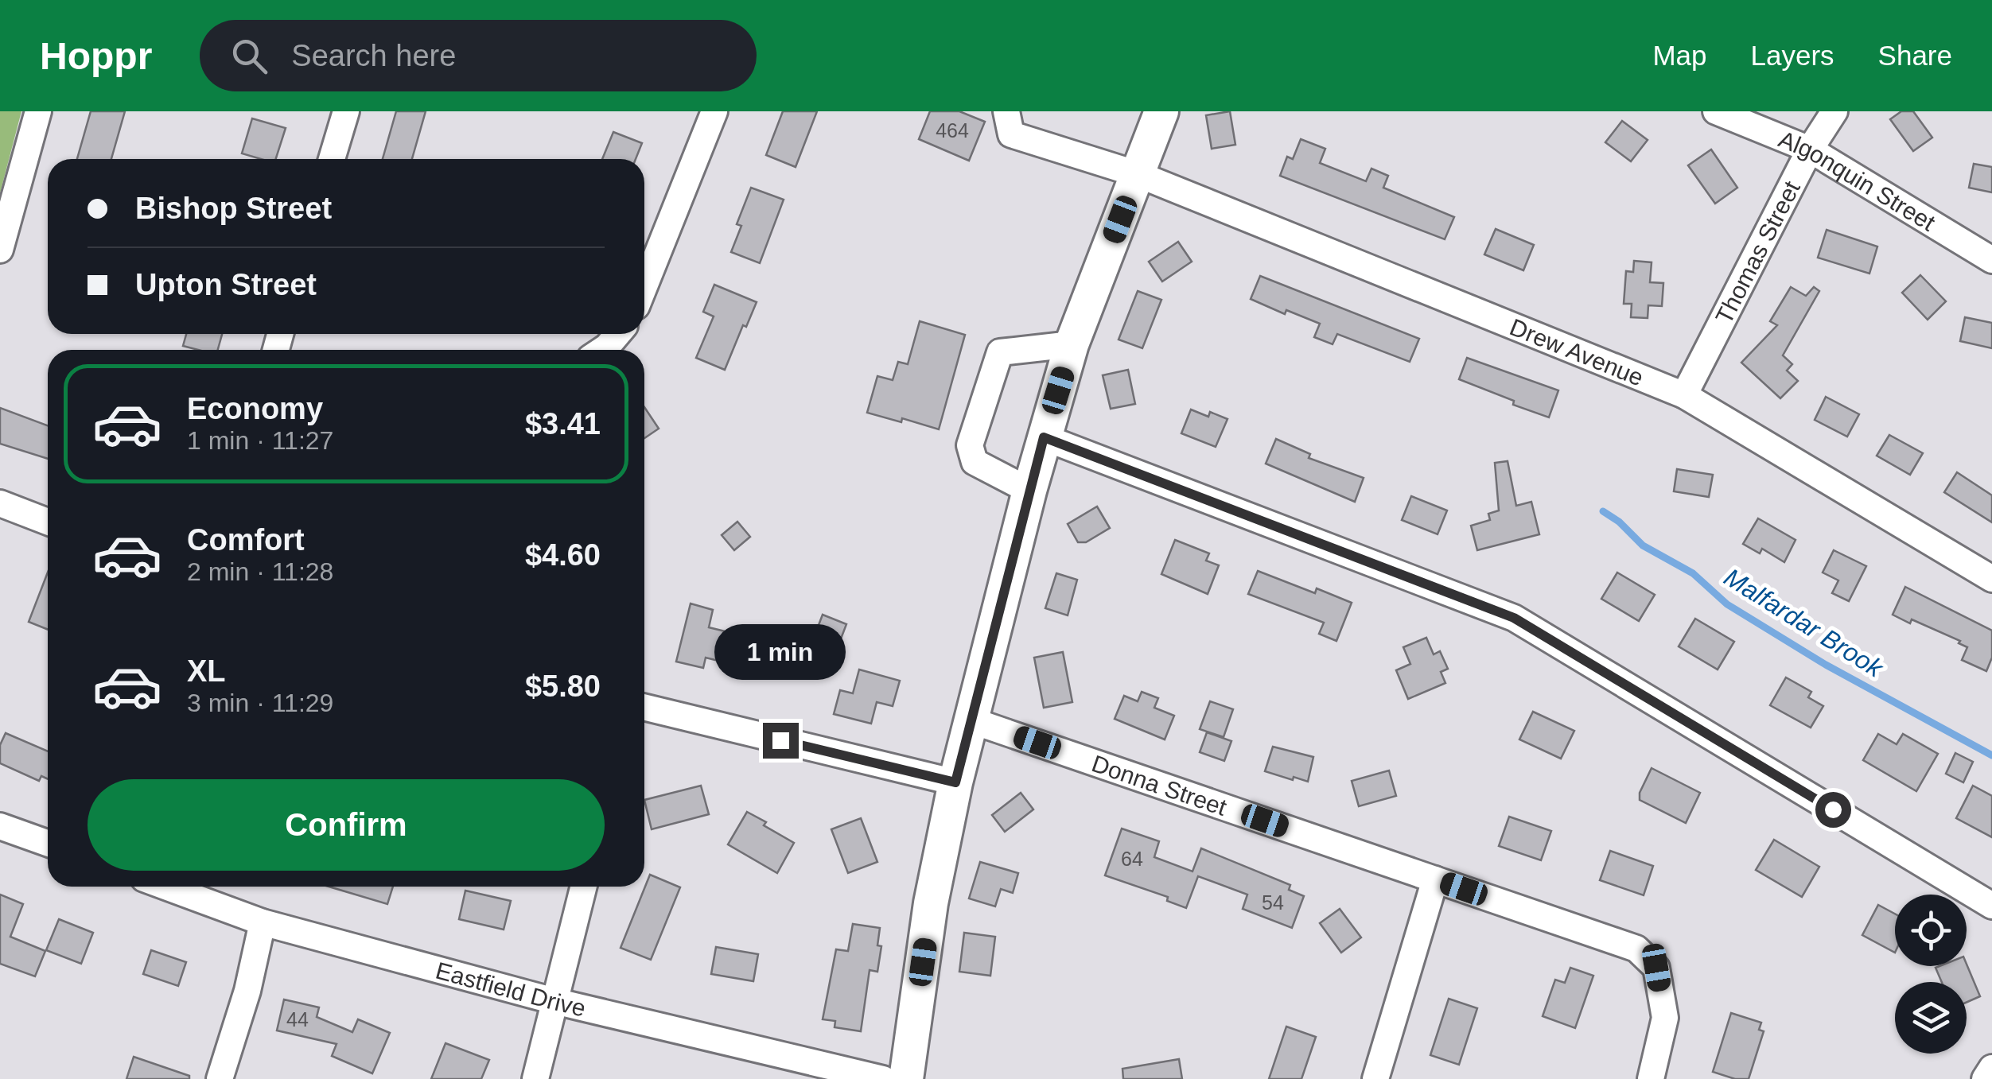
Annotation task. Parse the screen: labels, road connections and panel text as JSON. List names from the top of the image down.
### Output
{
  "streets": {
    "street": [
      "Algonquin Street",
      "Thomas Street",
      "Drew Avenue",
      "Donna Street",
      "Eastfield Drive"
    ]
  },
  "crossings": [
    ["Algonquin Street", "Thomas Street"],
    ["Thomas Street", "Drew Avenue"]
  ],
  "water": ["Malfardar Brook"],
  "house_numbers": [
    "464",
    "64",
    "54",
    "44"
  ],
  "page": {
    "header": "Hoppr",
    "search": "Search here",
    "nav": ["Map", "Layers", "Share"],
    "banner": ["Bishop Street", "Upton Street"],
    "list": [
      {
        "name": "Economy",
        "note": "1 min · 11:27",
        "value": "$3.41"
      },
      {
        "name": "Comfort",
        "note": "2 min · 11:28",
        "value": "$4.60"
      },
      {
        "name": "XL",
        "note": "3 min · 11:29",
        "value": "$5.80"
      }
    ],
    "bubble": "1 min",
    "buttons": "Confirm"
  }
}
